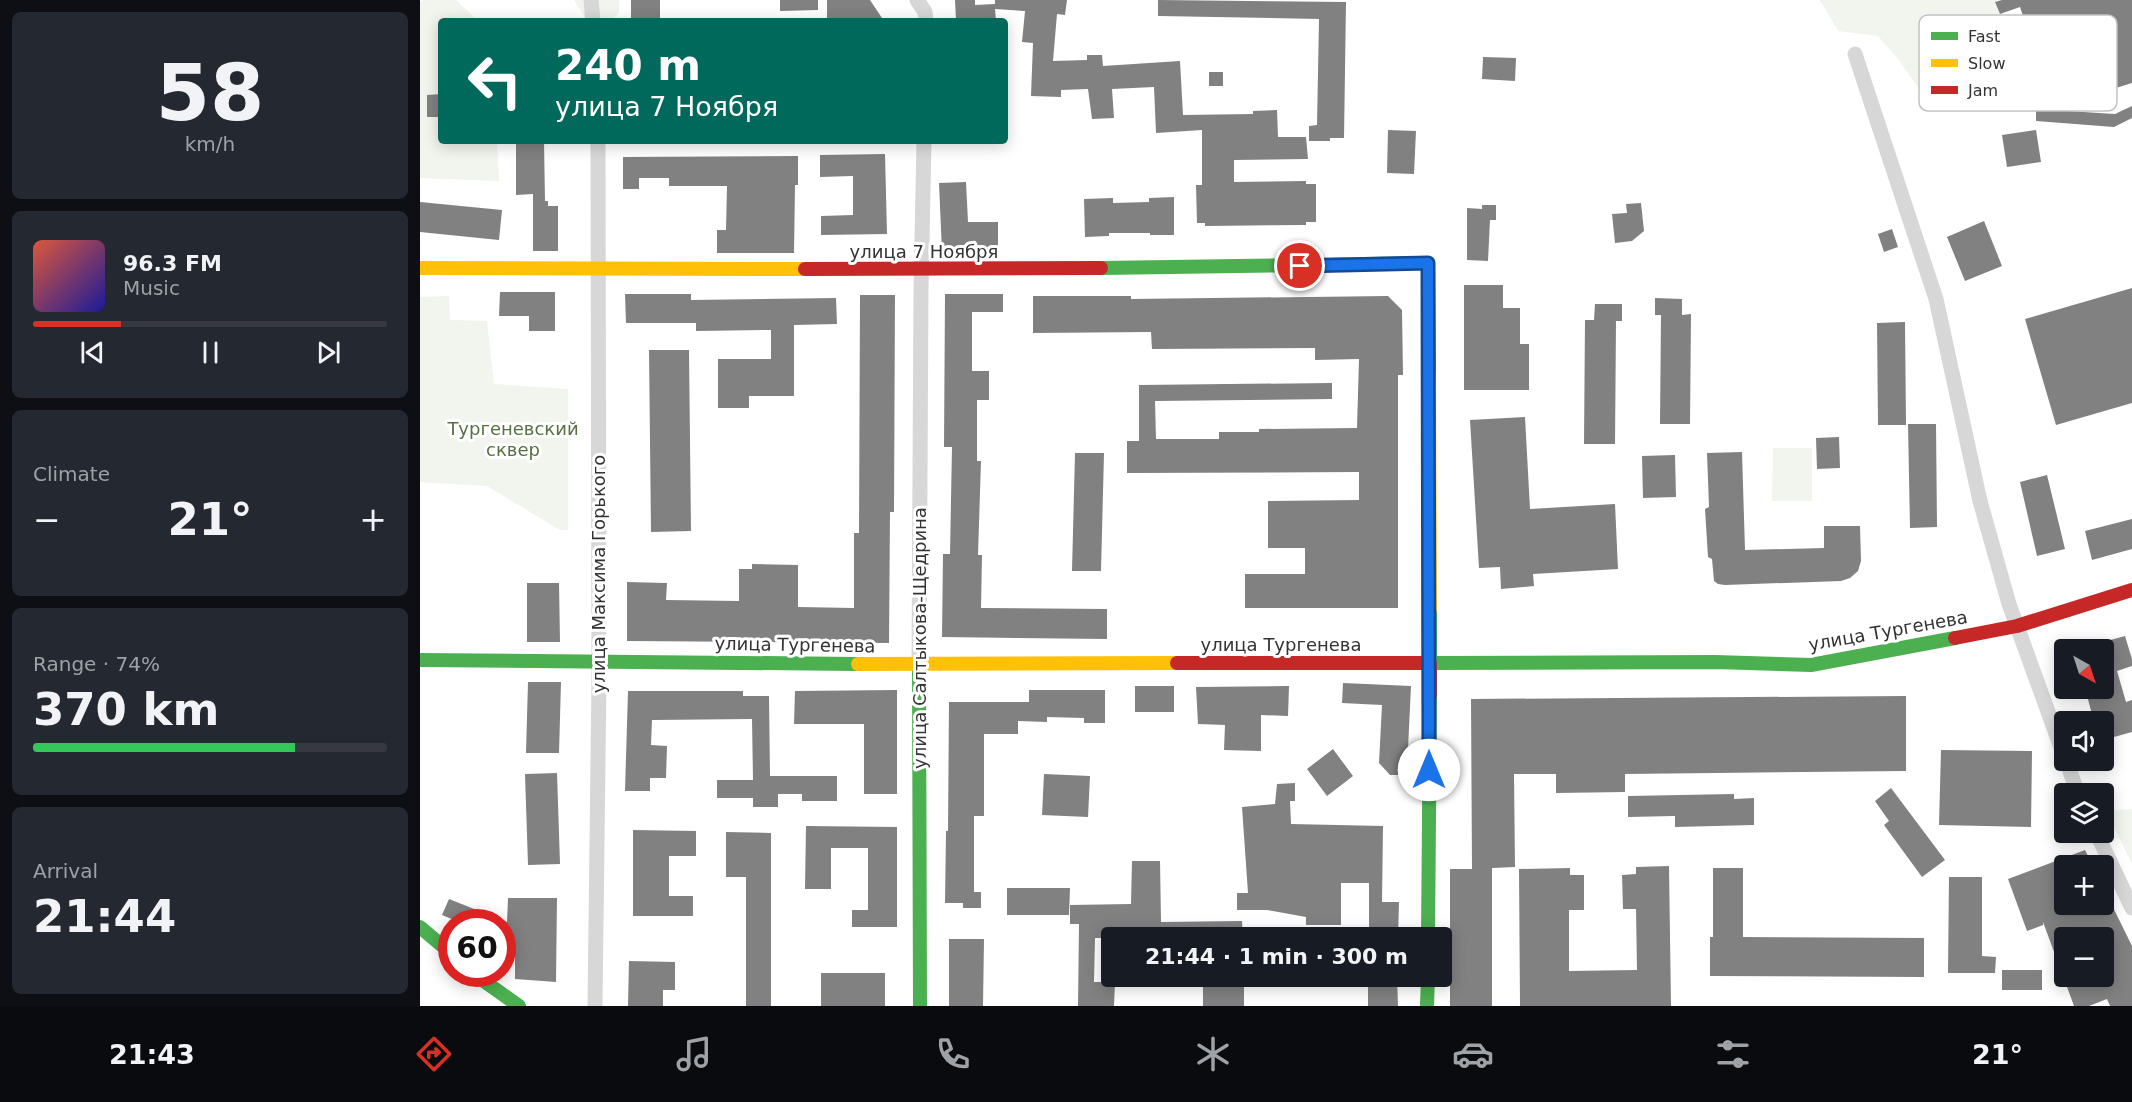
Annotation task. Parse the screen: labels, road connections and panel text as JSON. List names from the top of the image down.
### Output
{
  "streets": {
    "main road": ["улица 7 Ноября", "улица Тургенева", "улица Салтыкова-Щедрина"],
    "street": ["улица Максима Горького"]
  },
  "crossings": [
    ["улица 7 Ноября", "улица Максима Горького"],
    ["улица 7 Ноября", "улица Тургенева"],
    ["улица 7 Ноября", "улица Салтыкова-Щедрина"],
    ["улица Максима Горького", "улица Тургенева"],
    ["улица Тургенева", "улица Салтыкова-Щедрина"]
  ],
  "parks": ["Тургеневский сквер"],
  "legend": ["Fast", "Slow", "Jam"],
  "north": "bottom right",
  "page": {
    "tile": [
      ["58", "km/h"],
      "Climate",
      ["Range · 74%", "370 km"],
      ["Arrival", "21:44"]
    ],
    "turn": ["240 m", "улица 7 Ноября"],
    "song": ["96.3 FM", "Music"],
    "heat": ["−", "21°", "+"],
    "map_buttons": ["+", "−"],
    "limit": "60",
    "trip": "21:44 · 1 min · 300 m",
    "tabs": ["21:43", "21°"]
  }
}
